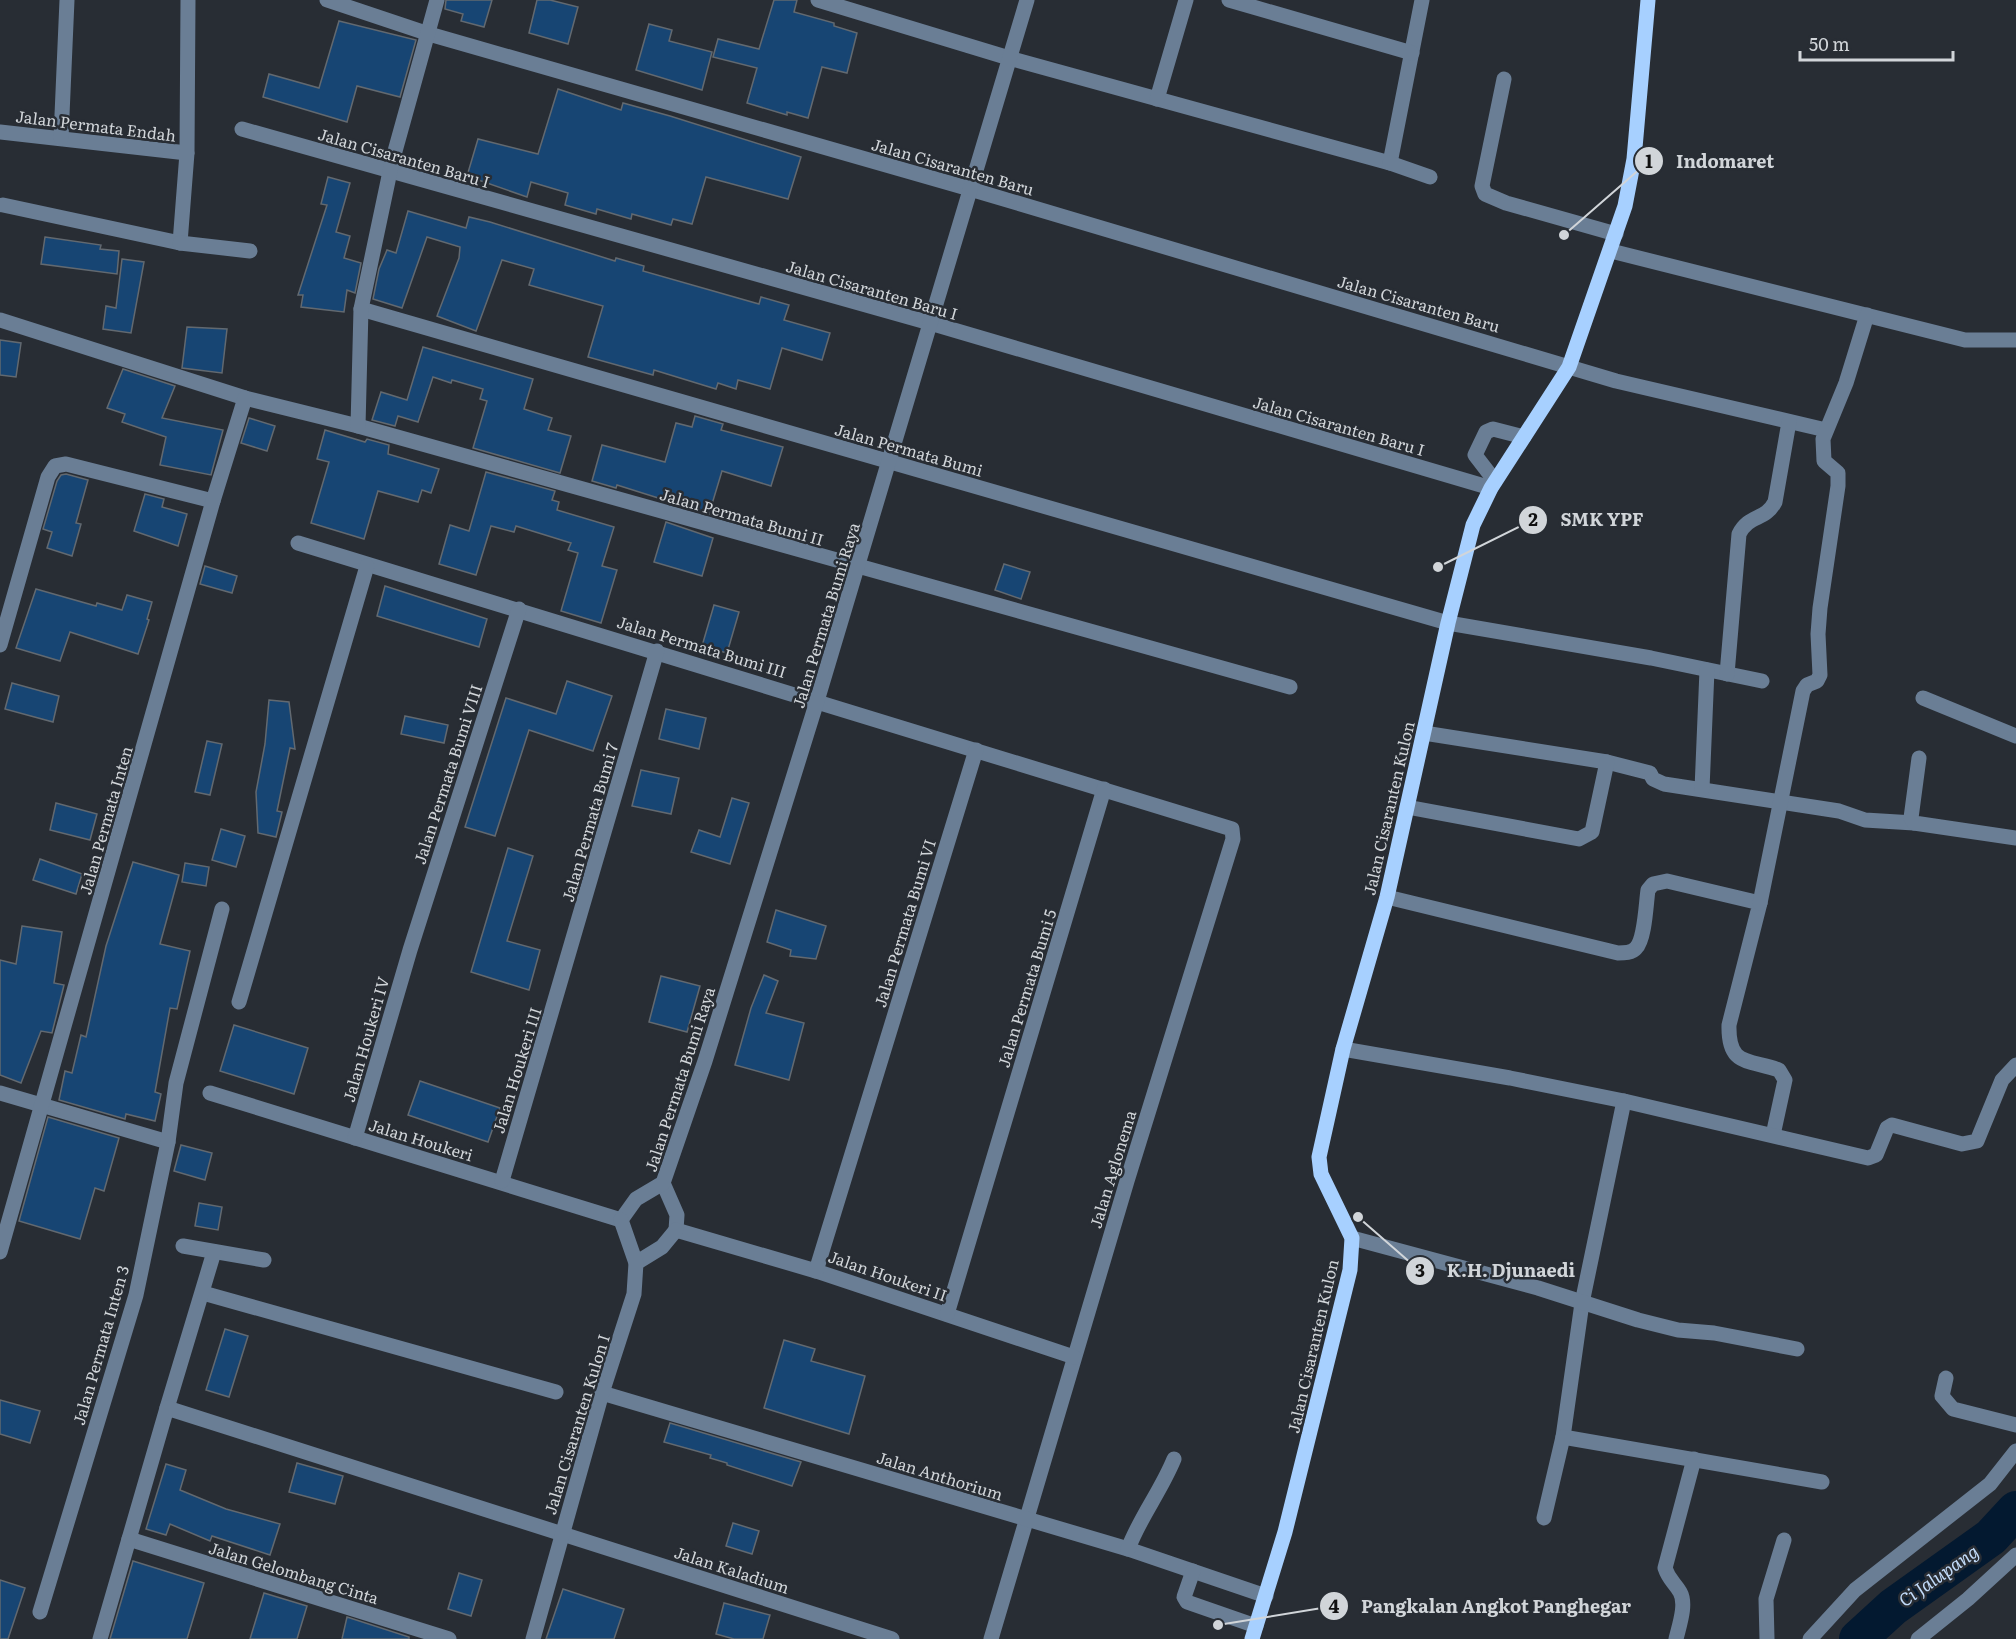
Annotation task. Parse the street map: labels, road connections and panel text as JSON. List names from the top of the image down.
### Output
{
  "streets": {
    "main road": ["Jalan Cisaranten Kulon"],
    "street": [
      "Jalan Permata Endah",
      "Jalan Cisaranten Baru I",
      "Jalan Cisaranten Baru",
      "Jalan Permata Bumi",
      "Jalan Permata Bumi II",
      "Jalan Permata Bumi Raya",
      "Jalan Permata Bumi III",
      "Jalan Permata Bumi VIII",
      "Jalan Permata Inten",
      "Jalan Permata Bumi 7",
      "Jalan Permata Bumi VI",
      "Jalan Permata Bumi 5",
      "Jalan Houkeri IV",
      "Jalan Houkeri III",
      "Jalan Houkeri",
      "Jalan Aglonema",
      "Jalan Houkeri II",
      "Jalan Permata Inten 3",
      "Jalan Cisaranten Kulon I",
      "Jalan Anthorium",
      "Jalan Kaladium",
      "Jalan Gelombang Cinta"
    ]
  },
  "crossings": [
    ["Jalan Cisaranten Baru I", "Jalan Permata Bumi Raya"],
    ["Jalan Cisaranten Baru I", "Jalan Cisaranten Kulon"],
    ["Jalan Cisaranten Baru", "Jalan Permata Bumi Raya"],
    ["Jalan Cisaranten Baru", "Jalan Cisaranten Kulon"],
    ["Jalan Permata Bumi", "Jalan Permata Bumi Raya"],
    ["Jalan Permata Bumi", "Jalan Cisaranten Kulon"],
    ["Jalan Permata Bumi II", "Jalan Permata Bumi Raya"],
    ["Jalan Permata Bumi II", "Jalan Permata Inten"],
    ["Jalan Permata Bumi Raya", "Jalan Permata Bumi III"],
    ["Jalan Permata Bumi Raya", "Jalan Houkeri"],
    ["Jalan Permata Bumi Raya", "Jalan Cisaranten Kulon I"],
    ["Jalan Permata Bumi III", "Jalan Permata Bumi VIII"],
    ["Jalan Permata Bumi III", "Jalan Permata Bumi 7"],
    ["Jalan Permata Bumi III", "Jalan Permata Bumi VI"],
    ["Jalan Permata Bumi III", "Jalan Permata Bumi 5"],
    ["Jalan Permata Bumi III", "Jalan Aglonema"],
    ["Jalan Permata Bumi VIII", "Jalan Houkeri IV"],
    ["Jalan Cisaranten Kulon", "Jalan Anthorium"],
    ["Jalan Permata Bumi 7", "Jalan Houkeri III"],
    ["Jalan Permata Bumi VI", "Jalan Houkeri II"],
    ["Jalan Permata Bumi 5", "Jalan Houkeri II"],
    ["Jalan Houkeri IV", "Jalan Houkeri"],
    ["Jalan Houkeri III", "Jalan Houkeri"],
    ["Jalan Houkeri", "Jalan Cisaranten Kulon I"],
    ["Jalan Aglonema", "Jalan Houkeri II"],
    ["Jalan Aglonema", "Jalan Anthorium"],
    ["Jalan Cisaranten Kulon I", "Jalan Anthorium"],
    ["Jalan Cisaranten Kulon I", "Jalan Kaladium"]
  ],
  "water": ["Ci Jalupang"],
  "places": [
    "Indomaret",
    "SMK YPF",
    "K.H. Djunaedi",
    "Pangkalan Angkot Panghegar"
  ],
  "scale_bar": "50 m"
}
